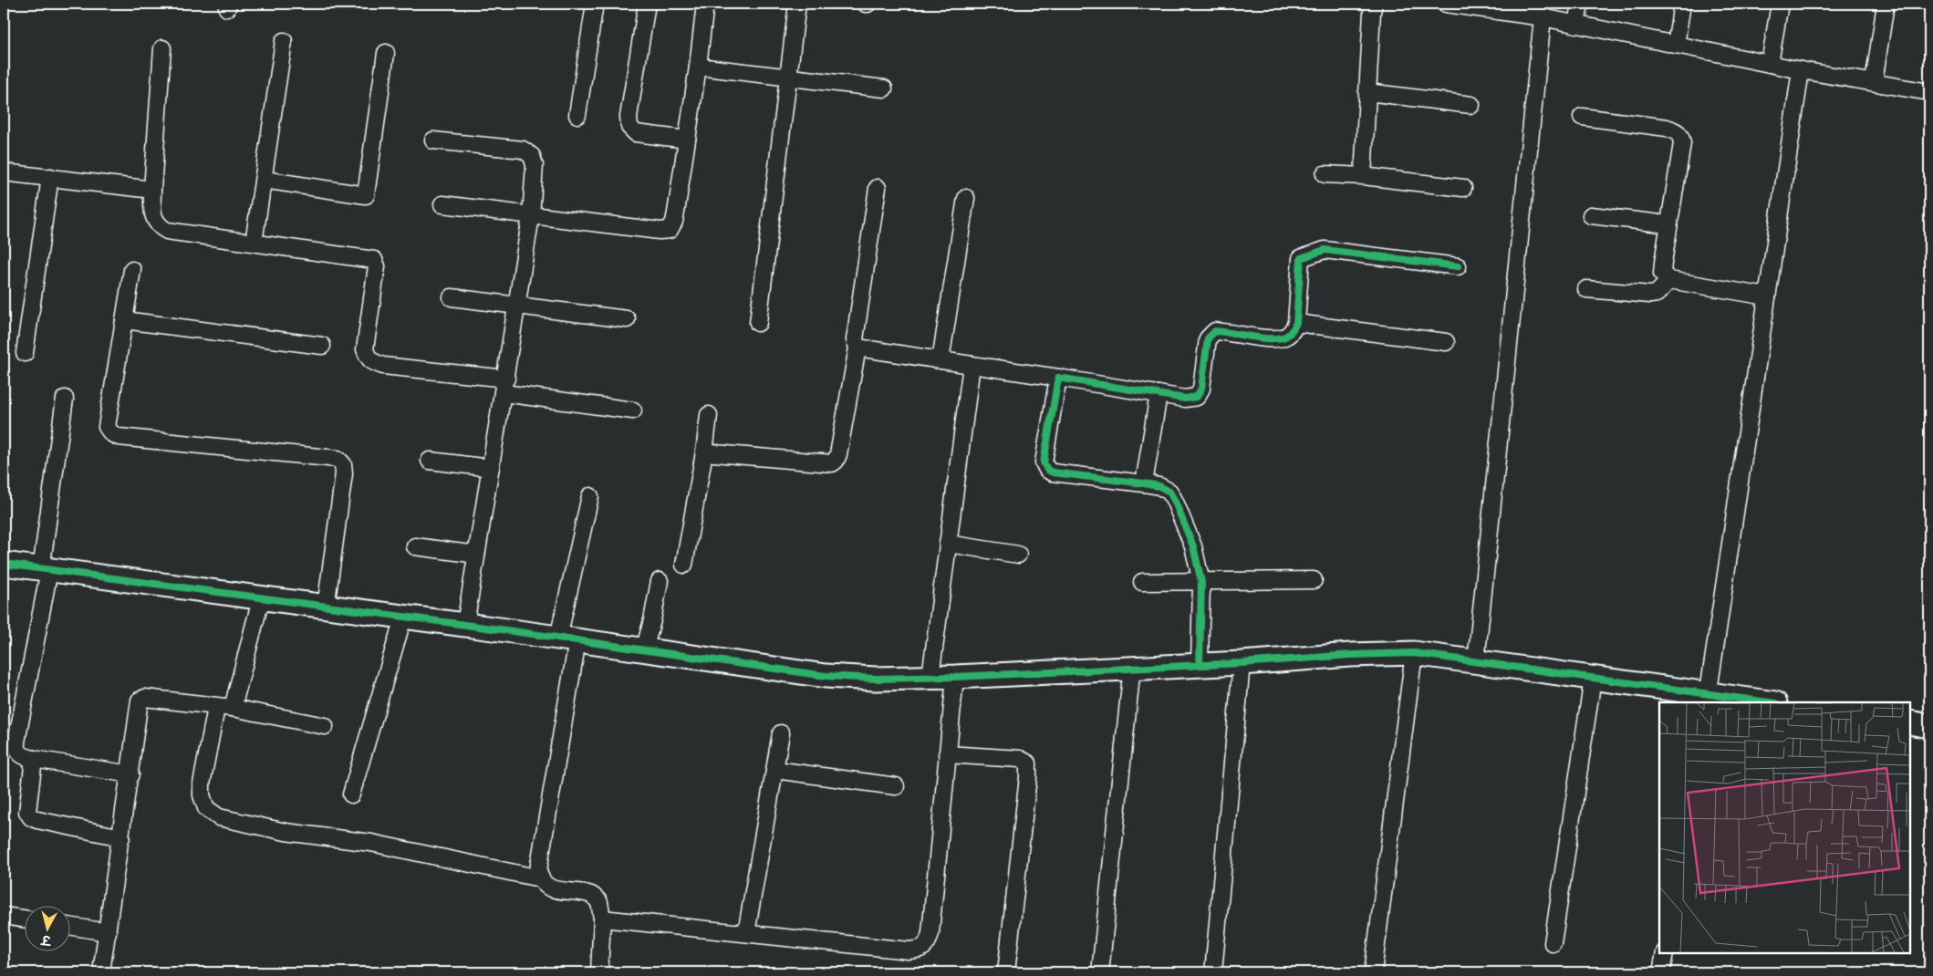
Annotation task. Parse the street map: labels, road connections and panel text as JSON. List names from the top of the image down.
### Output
{
  "north": "bottom"
}
